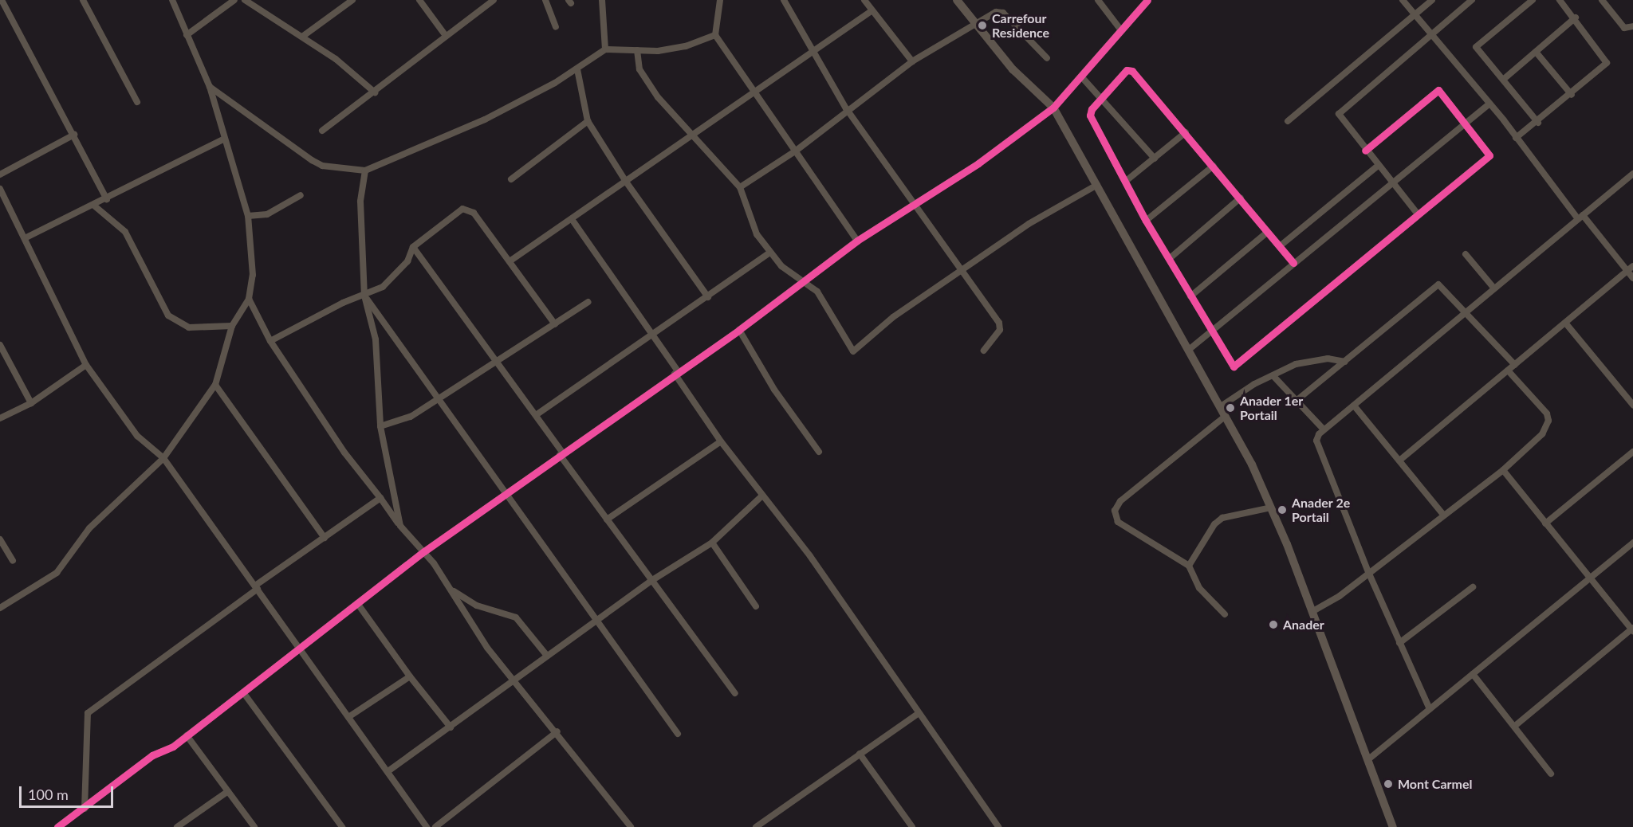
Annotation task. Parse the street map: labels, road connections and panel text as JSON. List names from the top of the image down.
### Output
{
  "places": [
    "Carrefour Residence",
    "Anader 1er Portail",
    "Anader 2e Portail",
    "Anader",
    "Mont Carmel"
  ],
  "scale_bar": "100 m"
}
